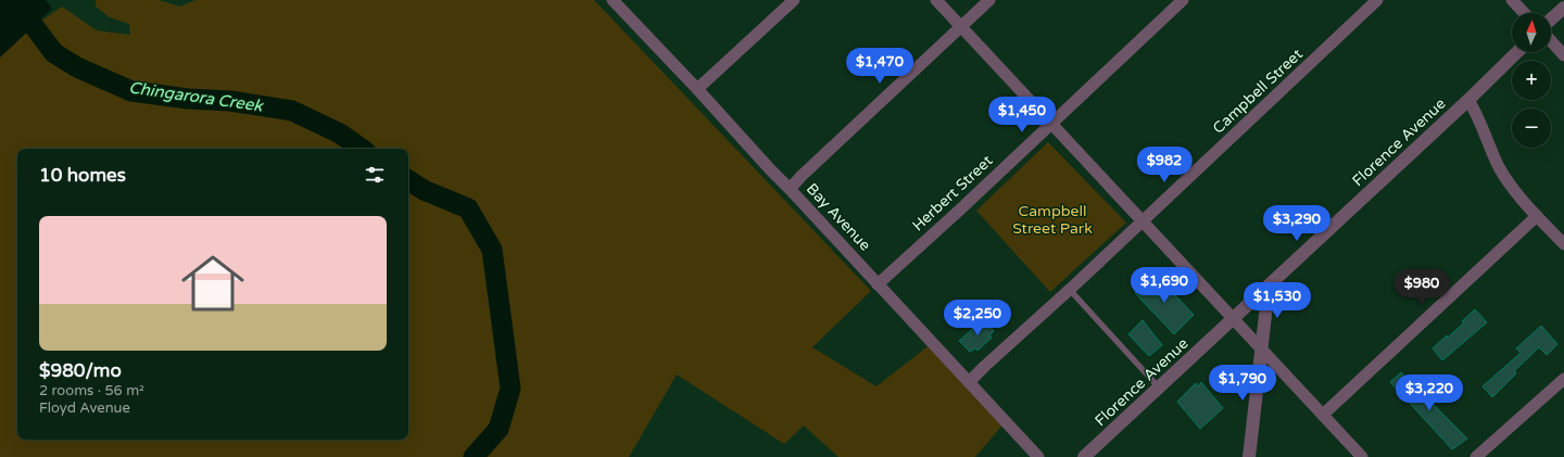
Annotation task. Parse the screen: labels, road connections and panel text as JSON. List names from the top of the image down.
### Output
{
  "streets": {
    "street": [
      "Campbell Street",
      "Florence Avenue",
      "Herbert Street",
      "Bay Avenue"
    ]
  },
  "crossings": [
    ["Campbell Street", "Bay Avenue"],
    ["Herbert Street", "Bay Avenue"]
  ],
  "water": ["Chingarora Creek"],
  "parks": ["Campbell Street Park"],
  "north": "top",
  "page": {
    "map_buttons": ["+", "−"],
    "price": [
      "$1,470",
      "$1,450",
      "$982",
      "$3,290",
      "$1,690",
      "$980",
      "$1,530",
      "$2,250",
      "$1,790",
      "$3,220"
    ],
    "heading": "10 homes",
    "list": [
      {
        "name": "$980/mo",
        "note": "2 rooms · 56 m² · Floyd Avenue"
      }
    ]
  }
}
